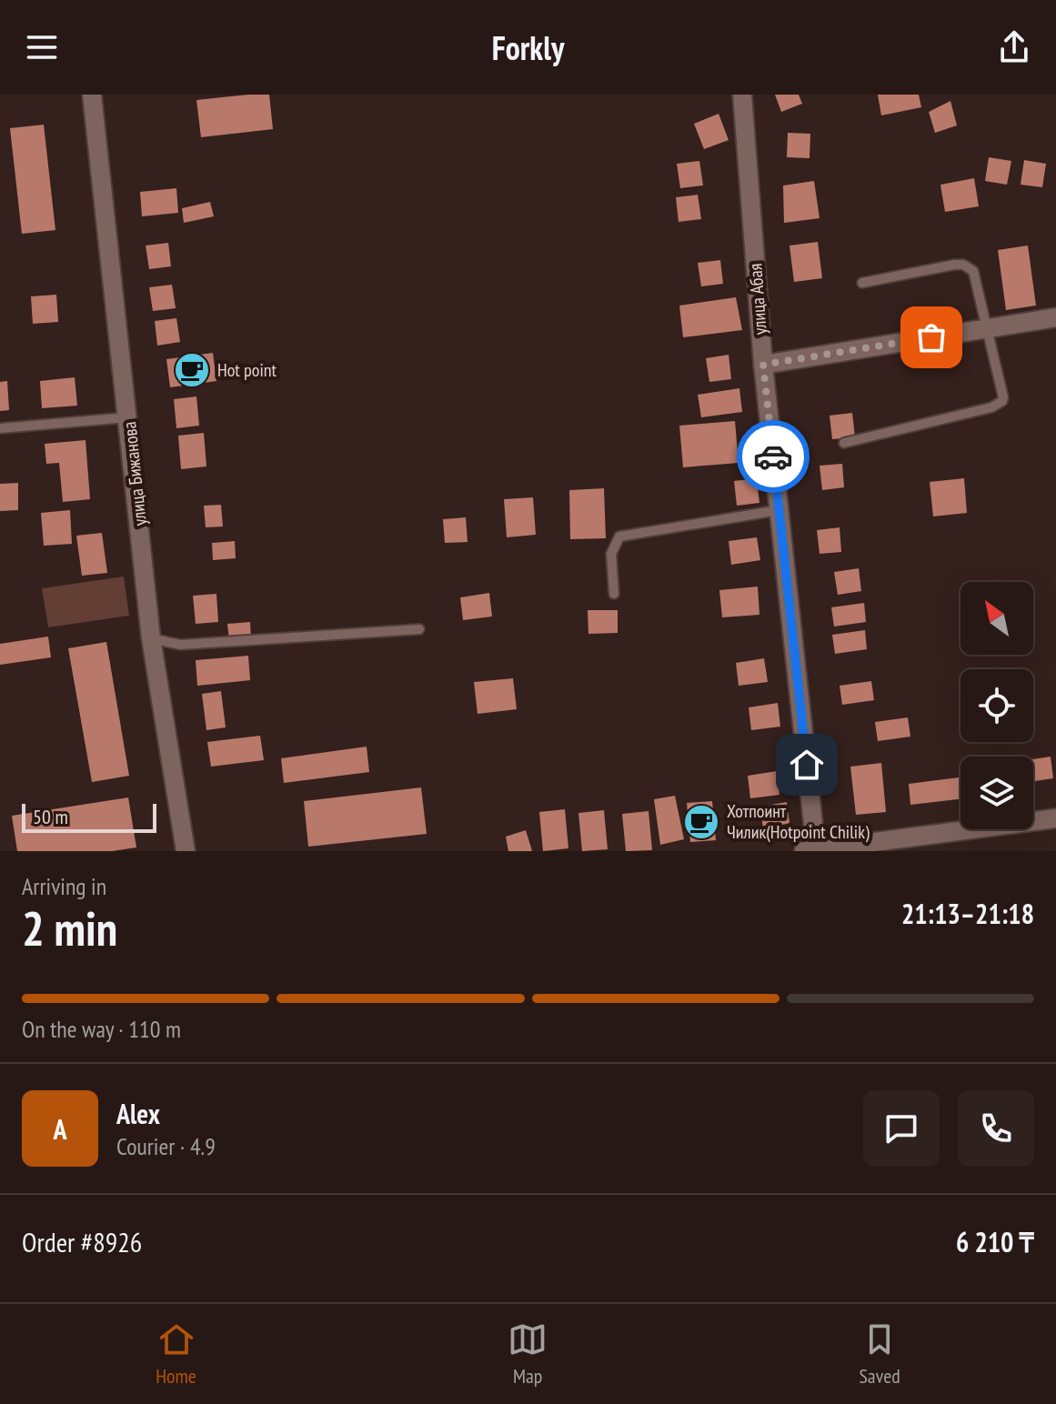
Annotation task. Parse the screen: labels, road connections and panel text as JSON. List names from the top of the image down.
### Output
{
  "streets": {
    "street": ["улица Абая", "улица Бижанова"]
  },
  "places": {
    "cafe": ["Hot point", "Хотпоинт Чилик(Hotpoint Chilik)"]
  },
  "scale_bar": "50 m",
  "north": "top left",
  "page": {
    "header": "Forkly",
    "scale": "50 m",
    "heading": ["2 min", "Arriving in", "21:13–21:18"],
    "panel": [
      "Alex",
      "Courier · 4.9",
      "Order #8926",
      "6 210 ₸"
    ],
    "bar": "On the way · 110 m",
    "round": "A",
    "tabs": ["Home", "Map", "Saved"]
  }
}
